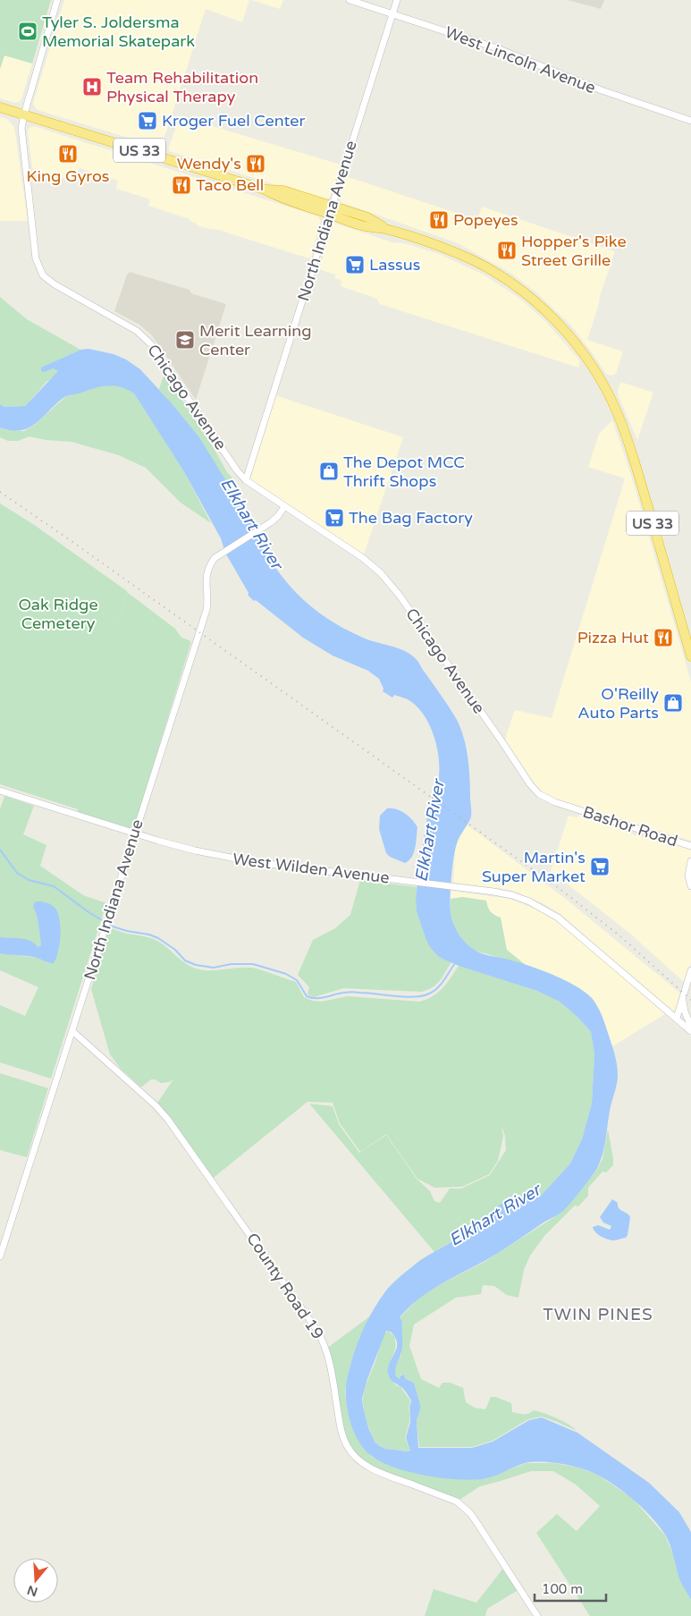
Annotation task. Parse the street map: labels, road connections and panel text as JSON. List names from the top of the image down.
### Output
{
  "streets": {
    "highway": ["US 33"],
    "street": [
      "West Lincoln Avenue",
      "North Indiana Avenue",
      "Chicago Avenue",
      "Bashor Road",
      "West Wilden Avenue",
      "County Road 19"
    ]
  },
  "crossings": [
    ["West Lincoln Avenue", "North Indiana Avenue"],
    ["US 33", "North Indiana Avenue"],
    ["US 33", "Chicago Avenue"],
    ["North Indiana Avenue", "Chicago Avenue"],
    ["North Indiana Avenue", "West Wilden Avenue"],
    ["North Indiana Avenue", "County Road 19"],
    ["Chicago Avenue", "Bashor Road"]
  ],
  "districts": ["TWIN PINES"],
  "water": ["Elkhart River"],
  "parks": ["Oak Ridge Cemetery"],
  "places": {
    "sports": ["Tyler S. Joldersma Memorial Skatepark"],
    "hospital": ["Team Rehabilitation Physical Therapy"],
    "supermarket": [
      "Kroger Fuel Center",
      "Lassus",
      "The Bag Factory",
      "Martin's Super Market"
    ],
    "restaurant": [
      "King Gyros",
      "Wendy's",
      "Taco Bell",
      "Popeyes",
      "Hopper's Pike Street Grille",
      "Pizza Hut"
    ],
    "school or university": ["Merit Learning Center"],
    "shop": ["The Depot MCC Thrift Shops", "O'Reilly Auto Parts"]
  },
  "scale_bar": "100 m",
  "north": "bottom"
}
